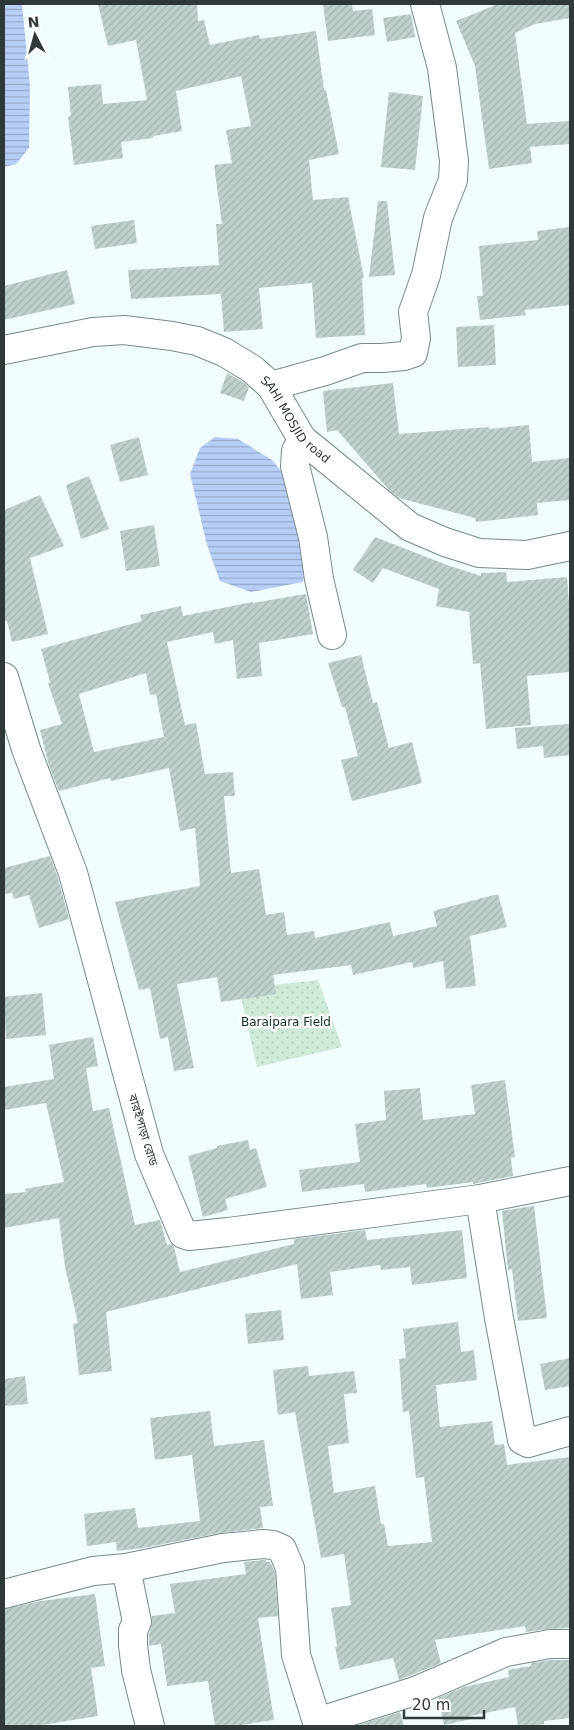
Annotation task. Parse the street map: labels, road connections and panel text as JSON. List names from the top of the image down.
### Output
{
  "streets": {
    "street": ["SAHI MOSJID road", "বারইপাড়া রোড"]
  },
  "parks": ["Baraipara Field"],
  "scale_bar": "20 m",
  "north": "top"
}
